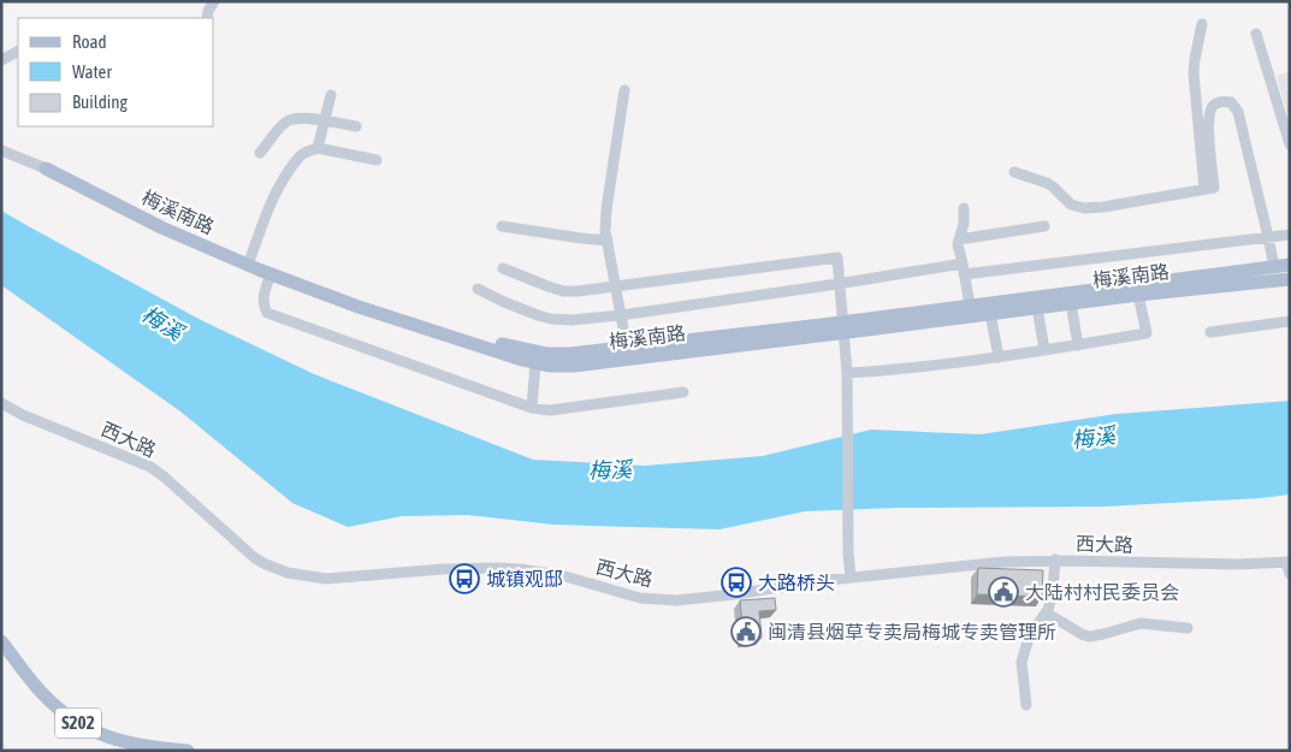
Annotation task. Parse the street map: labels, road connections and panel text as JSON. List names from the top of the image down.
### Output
{
  "streets": {
    "main road": ["梅溪南路", "S202"],
    "street": ["西大路"]
  },
  "water": ["梅溪"],
  "places": {
    "bus stop": ["城镇观邸", "大路桥头"],
    "public building": ["大陆村村民委员会", "闽清县烟草专卖局梅城专卖管理所"]
  },
  "legend": ["Road", "Water", "Building"]
}
